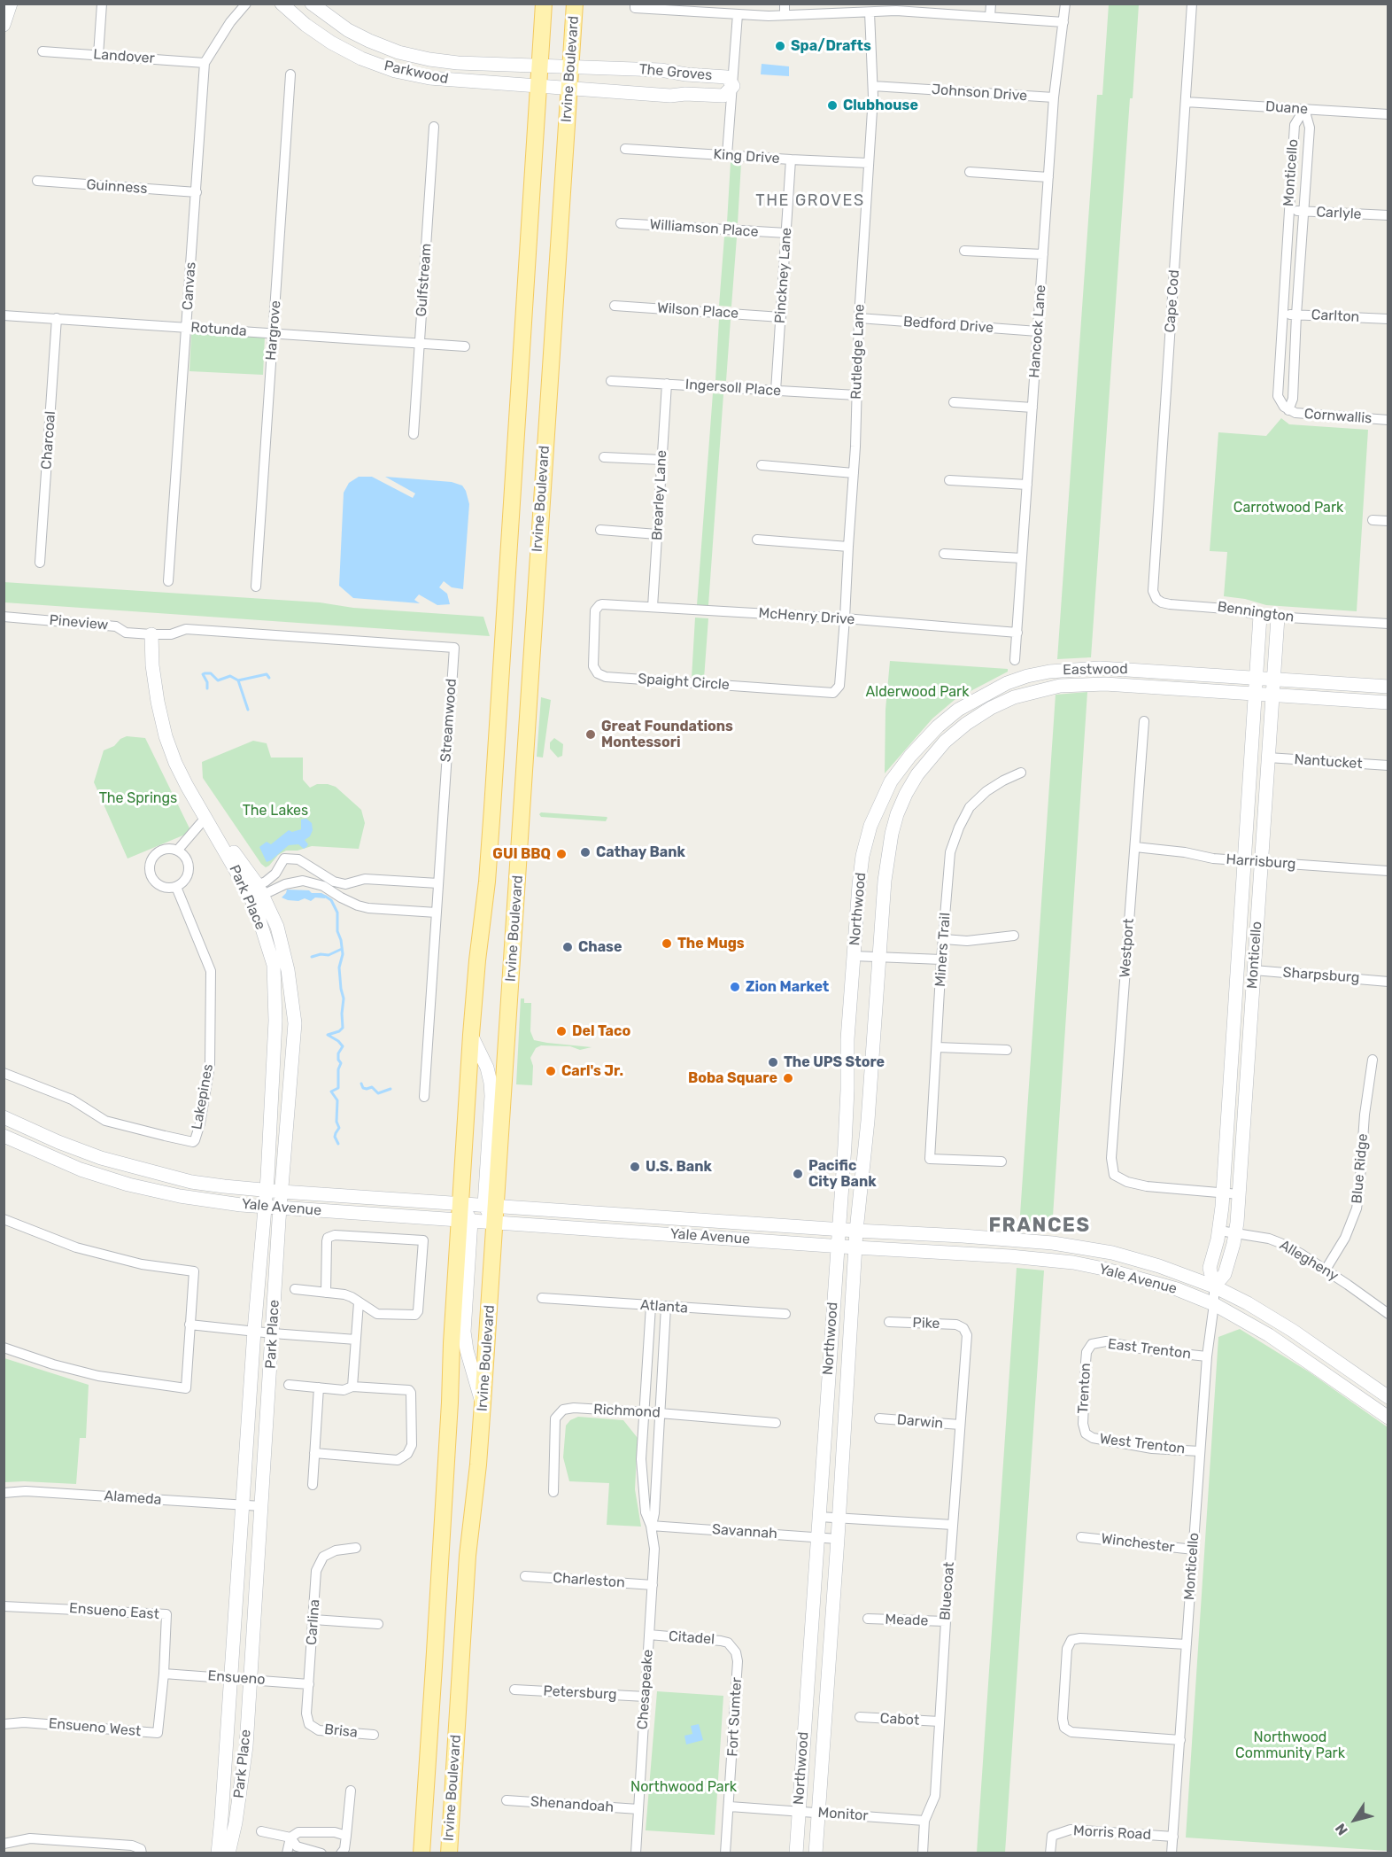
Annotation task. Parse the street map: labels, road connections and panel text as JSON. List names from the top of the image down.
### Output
{
  "streets": {
    "main road": ["Irvine Boulevard"],
    "street": [
      "Landover",
      "Parkwood",
      "The Groves",
      "Johnson Drive",
      "Duane",
      "King Drive",
      "Monticello",
      "Guinness",
      "Carlyle",
      "Williamson Place",
      "Pinckney Lane",
      "Gulfstream",
      "Canvas",
      "Cape Cod",
      "Wilson Place",
      "Carlton",
      "Bedford Drive",
      "Rotunda",
      "Hargrove",
      "Hancock Lane",
      "Rutledge Lane",
      "Ingersoll Place",
      "Cornwallis",
      "Charcoal",
      "Brearley Lane",
      "Bennington",
      "McHenry Drive",
      "Pineview",
      "Eastwood",
      "Spaight Circle",
      "Streamwood",
      "Nantucket",
      "Harrisburg",
      "Park Place",
      "Northwood",
      "Westport",
      "Miners Trail",
      "Sharpsburg",
      "Lakepines",
      "Blue Ridge",
      "Yale Avenue",
      "Allegheny",
      "Atlanta",
      "Pike",
      "East Trenton",
      "Trenton",
      "Richmond",
      "Darwin",
      "West Trenton",
      "Alameda",
      "Savannah",
      "Winchester",
      "Charleston",
      "Bluecoat",
      "Ensueno East",
      "Meade",
      "Carlina",
      "Citadel",
      "Ensueno",
      "Chesapeake",
      "Petersburg",
      "Fort Sumter",
      "Cabot",
      "Ensueno West",
      "Brisa",
      "Shenandoah",
      "Monitor",
      "Morris Road"
    ]
  },
  "crossings": [
    ["Landover", "Canvas"],
    ["Irvine Boulevard", "Parkwood"],
    ["Irvine Boulevard", "The Groves"],
    ["Irvine Boulevard", "Yale Avenue"],
    ["Parkwood", "The Groves"],
    ["Johnson Drive", "Hancock Lane"],
    ["Johnson Drive", "Rutledge Lane"],
    ["Duane", "Monticello"],
    ["Duane", "Cape Cod"],
    ["King Drive", "Pinckney Lane"],
    ["King Drive", "Rutledge Lane"],
    ["Monticello", "Carlyle"],
    ["Monticello", "Carlton"],
    ["Monticello", "Cornwallis"],
    ["Monticello", "Bennington"],
    ["Monticello", "Eastwood"],
    ["Monticello", "Nantucket"],
    ["Monticello", "Harrisburg"],
    ["Monticello", "Westport"],
    ["Monticello", "Sharpsburg"],
    ["Monticello", "Yale Avenue"],
    ["Monticello", "Allegheny"],
    ["Monticello", "East Trenton"],
    ["Monticello", "West Trenton"],
    ["Monticello", "Winchester"],
    ["Monticello", "Morris Road"],
    ["Guinness", "Canvas"],
    ["Williamson Place", "Pinckney Lane"],
    ["Pinckney Lane", "Wilson Place"],
    ["Pinckney Lane", "Ingersoll Place"],
    ["Gulfstream", "Rotunda"],
    ["Canvas", "Rotunda"],
    ["Cape Cod", "Bennington"],
    ["Bedford Drive", "Hancock Lane"],
    ["Bedford Drive", "Rutledge Lane"],
    ["Rotunda", "Hargrove"],
    ["Rotunda", "Charcoal"],
    ["Hancock Lane", "McHenry Drive"],
    ["Rutledge Lane", "Ingersoll Place"],
    ["Rutledge Lane", "McHenry Drive"],
    ["Rutledge Lane", "Spaight Circle"],
    ["Ingersoll Place", "Brearley Lane"],
    ["Brearley Lane", "McHenry Drive"],
    ["McHenry Drive", "Spaight Circle"],
    ["Pineview", "Streamwood"],
    ["Pineview", "Park Place"],
    ["Eastwood", "Northwood"],
    ["Streamwood", "Park Place"],
    ["Harrisburg", "Westport"],
    ["Park Place", "Yale Avenue"],
    ["Park Place", "Alameda"],
    ["Park Place", "Ensueno"],
    ["Northwood", "Yale Avenue"],
    ["Northwood", "Savannah"],
    ["Northwood", "Monitor"],
    ["Blue Ridge", "Allegheny"],
    ["Atlanta", "Chesapeake"],
    ["Pike", "Bluecoat"],
    ["East Trenton", "Trenton"],
    ["Trenton", "West Trenton"],
    ["Richmond", "Chesapeake"],
    ["Darwin", "Bluecoat"],
    ["Savannah", "Chesapeake"],
    ["Charleston", "Chesapeake"],
    ["Bluecoat", "Meade"],
    ["Bluecoat", "Cabot"],
    ["Bluecoat", "Monitor"],
    ["Ensueno East", "Ensueno"],
    ["Ensueno East", "Ensueno West"],
    ["Carlina", "Ensueno"],
    ["Carlina", "Brisa"],
    ["Citadel", "Chesapeake"],
    ["Citadel", "Fort Sumter"],
    ["Ensueno", "Ensueno West"],
    ["Chesapeake", "Petersburg"],
    ["Chesapeake", "Shenandoah"],
    ["Fort Sumter", "Monitor"]
  ],
  "districts": ["THE GROVES", "FRANCES"],
  "parks": [
    "Carrotwood Park",
    "Alderwood Park",
    "The Springs",
    "The Lakes",
    "Northwood Community Park",
    "Northwood Park"
  ],
  "places": [
    "Spa/Drafts",
    "Clubhouse",
    "Great Foundations Montessori",
    "Cathay Bank",
    "GUI BBQ",
    "The Mugs",
    "Chase",
    "Zion Market",
    "Del Taco",
    "The UPS Store",
    "Carl's Jr.",
    "Boba Square",
    "U.S. Bank",
    "Pacific City Bank"
  ],
  "north": "bottom left"
}
